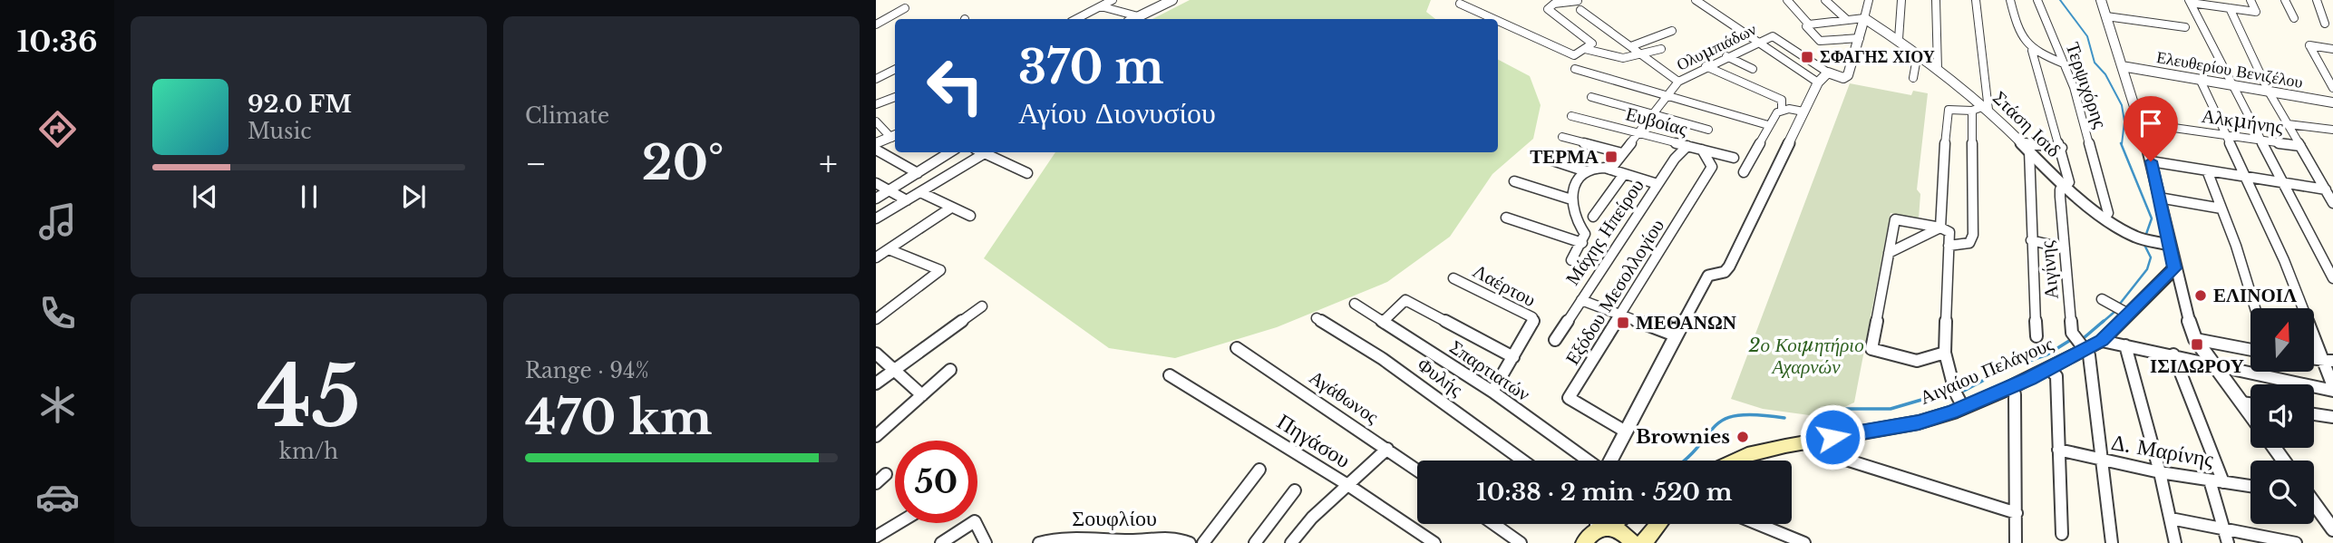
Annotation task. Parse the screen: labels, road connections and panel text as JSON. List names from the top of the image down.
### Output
{
  "streets": {
    "main road": ["Αιγαίου Πελάγους"],
    "street": [
      "Ολυμπιάδων",
      "Ελευθερίου Βενιζέλου",
      "Τερψιχόρης",
      "Ευβοίας",
      "Αλκμήνης",
      "Στάση Ισιδ",
      "Μάχης Ηπείρου",
      "Αιγίνης",
      "Λαέρτου",
      "Εξόδου Μεσολλογίου",
      "Σπαρτιατών",
      "Φυλής",
      "Αγάθωνος",
      "Πηγάσου",
      "Δ. Μαρίνης",
      "Σουφλίου"
    ]
  },
  "crossings": [
    ["Ολυμπιάδων", "Ευβοίας"],
    ["Τερψιχόρης", "Στάση Ισιδ"],
    ["Ευβοίας", "Μάχης Ηπείρου"],
    ["Ευβοίας", "Εξόδου Μεσολλογίου"],
    ["Στάση Ισιδ", "Αιγίνης"],
    ["Αιγίνης", "Αιγαίου Πελάγους"],
    ["Αιγίνης", "Δ. Μαρίνης"],
    ["Λαέρτου", "Σπαρτιατών"]
  ],
  "parks": ["2ο Κοιμητήριο Αχαρνών"],
  "places": {
    "transit": [
      "ΣΦΑΓΗΣ ΧΙΟΥ",
      "ΤΕΡΜΑ",
      "ΜΕΘΑΝΩΝ",
      "ΙΣΙΔΩΡΟΥ"
    ],
    "other": ["ΕΛΙΝΟΙΛ", "Brownies"]
  },
  "north": "top",
  "page": {
    "tabs": "10:36",
    "tile": [
      "Climate",
      ["45", "km/h"],
      ["Range · 94%", "470 km"]
    ],
    "turn": ["370 m", "Αγίου Διονυσίου"],
    "song": ["92.0 FM", "Music"],
    "heat": ["−", "20°", "+"],
    "limit": "50",
    "trip": "10:38 · 2 min · 520 m"
  }
}
